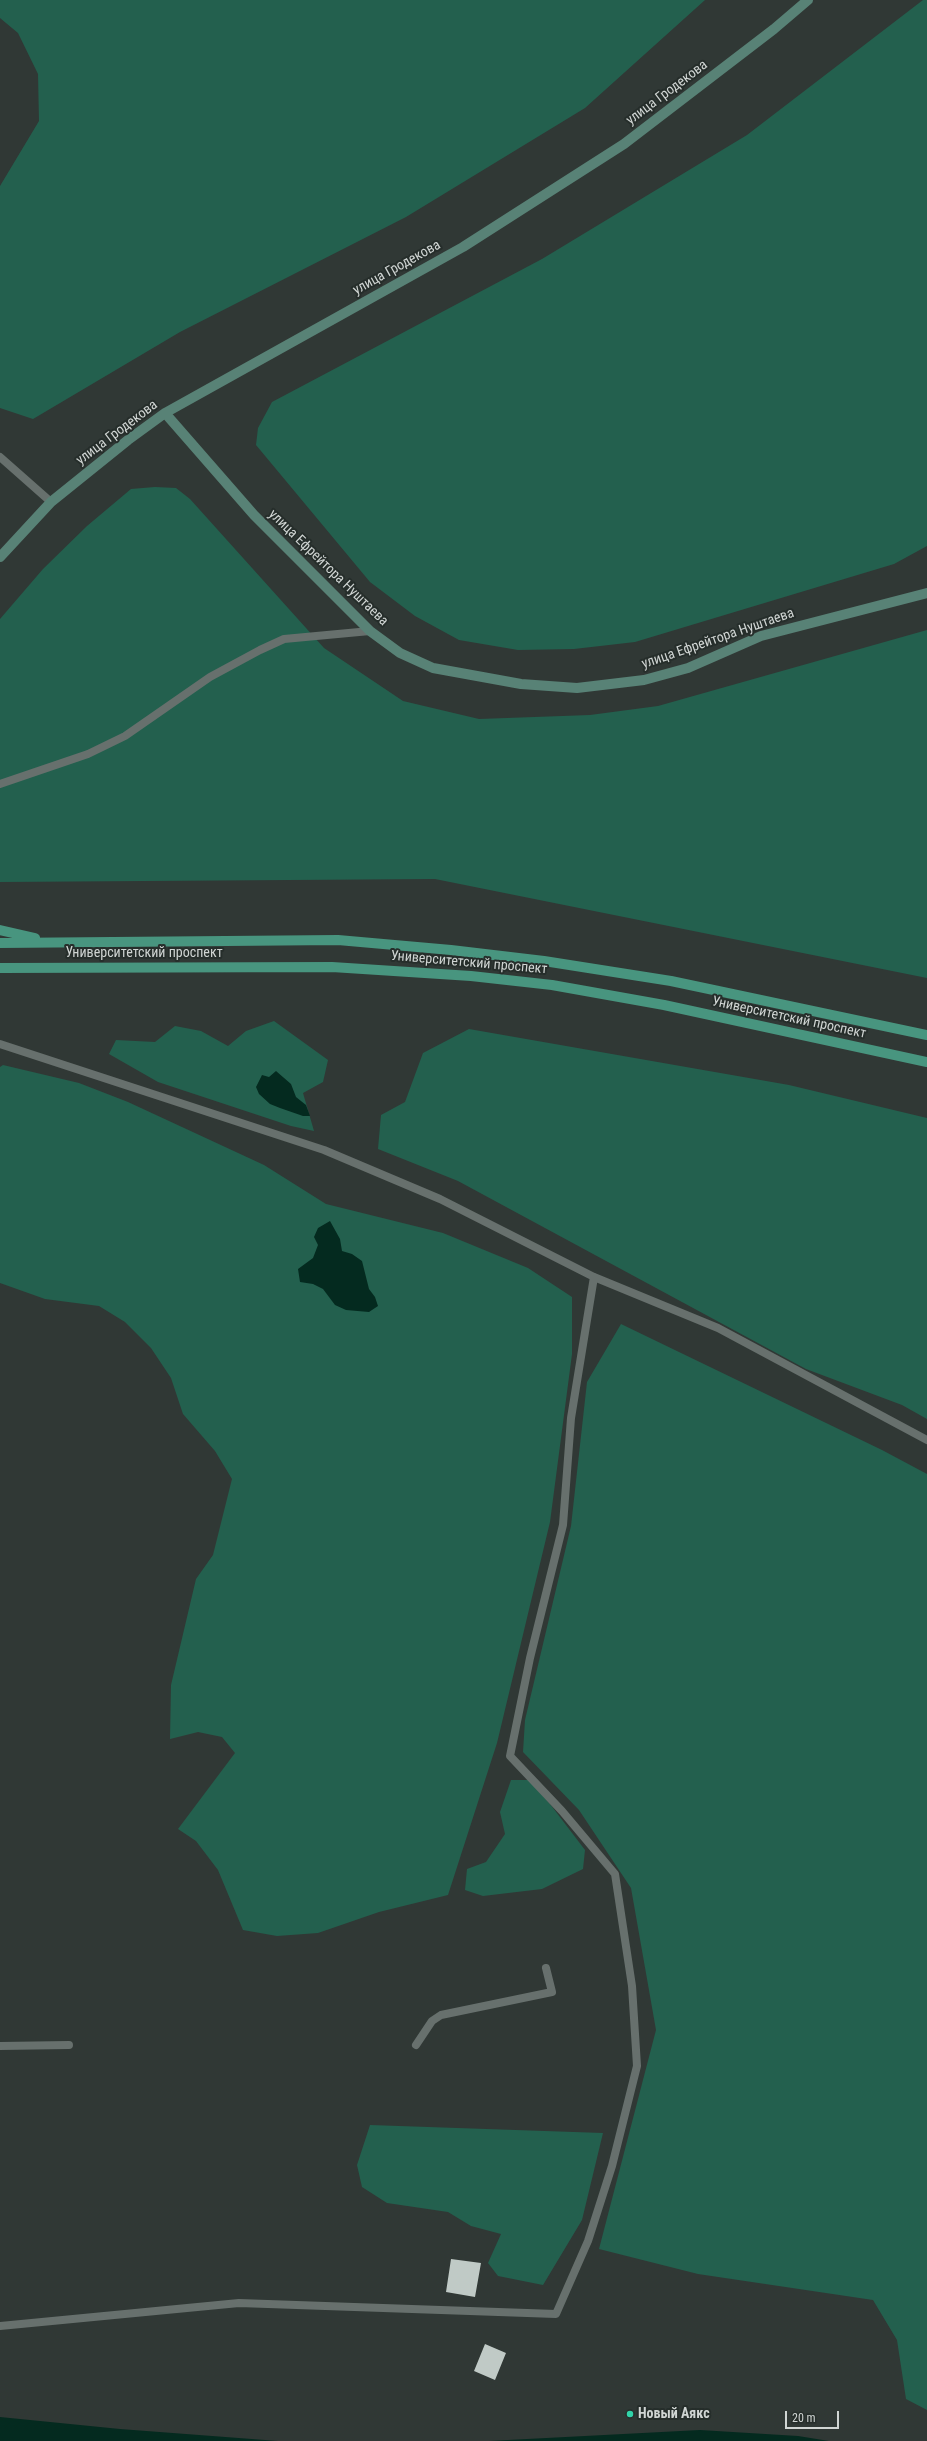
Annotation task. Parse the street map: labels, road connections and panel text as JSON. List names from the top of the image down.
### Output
{
  "streets": {
    "main road": ["улица Гродекова", "улица Ефрейтора Нуштаева", "Университетский проспект"]
  },
  "crossings": [
    ["улица Гродекова", "улица Ефрейтора Нуштаева"]
  ],
  "places": ["Новый Аякс"],
  "scale_bar": "20 m"
}
